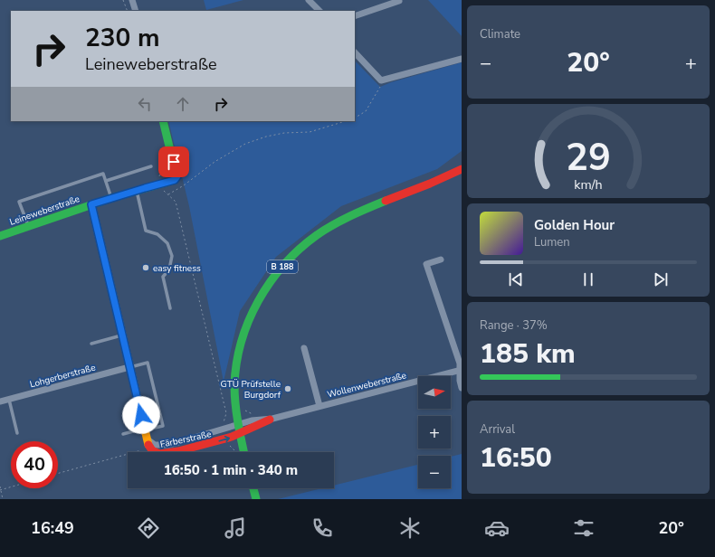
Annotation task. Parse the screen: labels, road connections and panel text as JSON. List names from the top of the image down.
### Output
{
  "streets": {
    "street": [
      "Leineweberstraße",
      "B 188",
      "Lohgerberstraße",
      "Wollenweberstraße",
      "Färberstraße"
    ]
  },
  "crossings": [
    ["Leineweberstraße", "Färberstraße"],
    ["B 188", "Wollenweberstraße"],
    ["B 188", "Färberstraße"],
    ["Lohgerberstraße", "Färberstraße"],
    ["Wollenweberstraße", "Färberstraße"]
  ],
  "places": ["easy fitness", "GTÜ Prüfstelle Burgdorf"],
  "north": "right",
  "page": {
    "tile": [
      "Climate",
      ["Range · 37%", "185 km"],
      ["Arrival", "16:50"]
    ],
    "turn": ["230 m", "Leineweberstraße"],
    "heat": ["−", "20°", "+"],
    "song": ["Golden Hour", "Lumen"],
    "map_buttons": ["+", "−"],
    "limit": "40",
    "trip": "16:50 · 1 min · 340 m",
    "tabs": ["16:49", "20°"],
    "gauge": ["29", "km/h"]
  }
}
